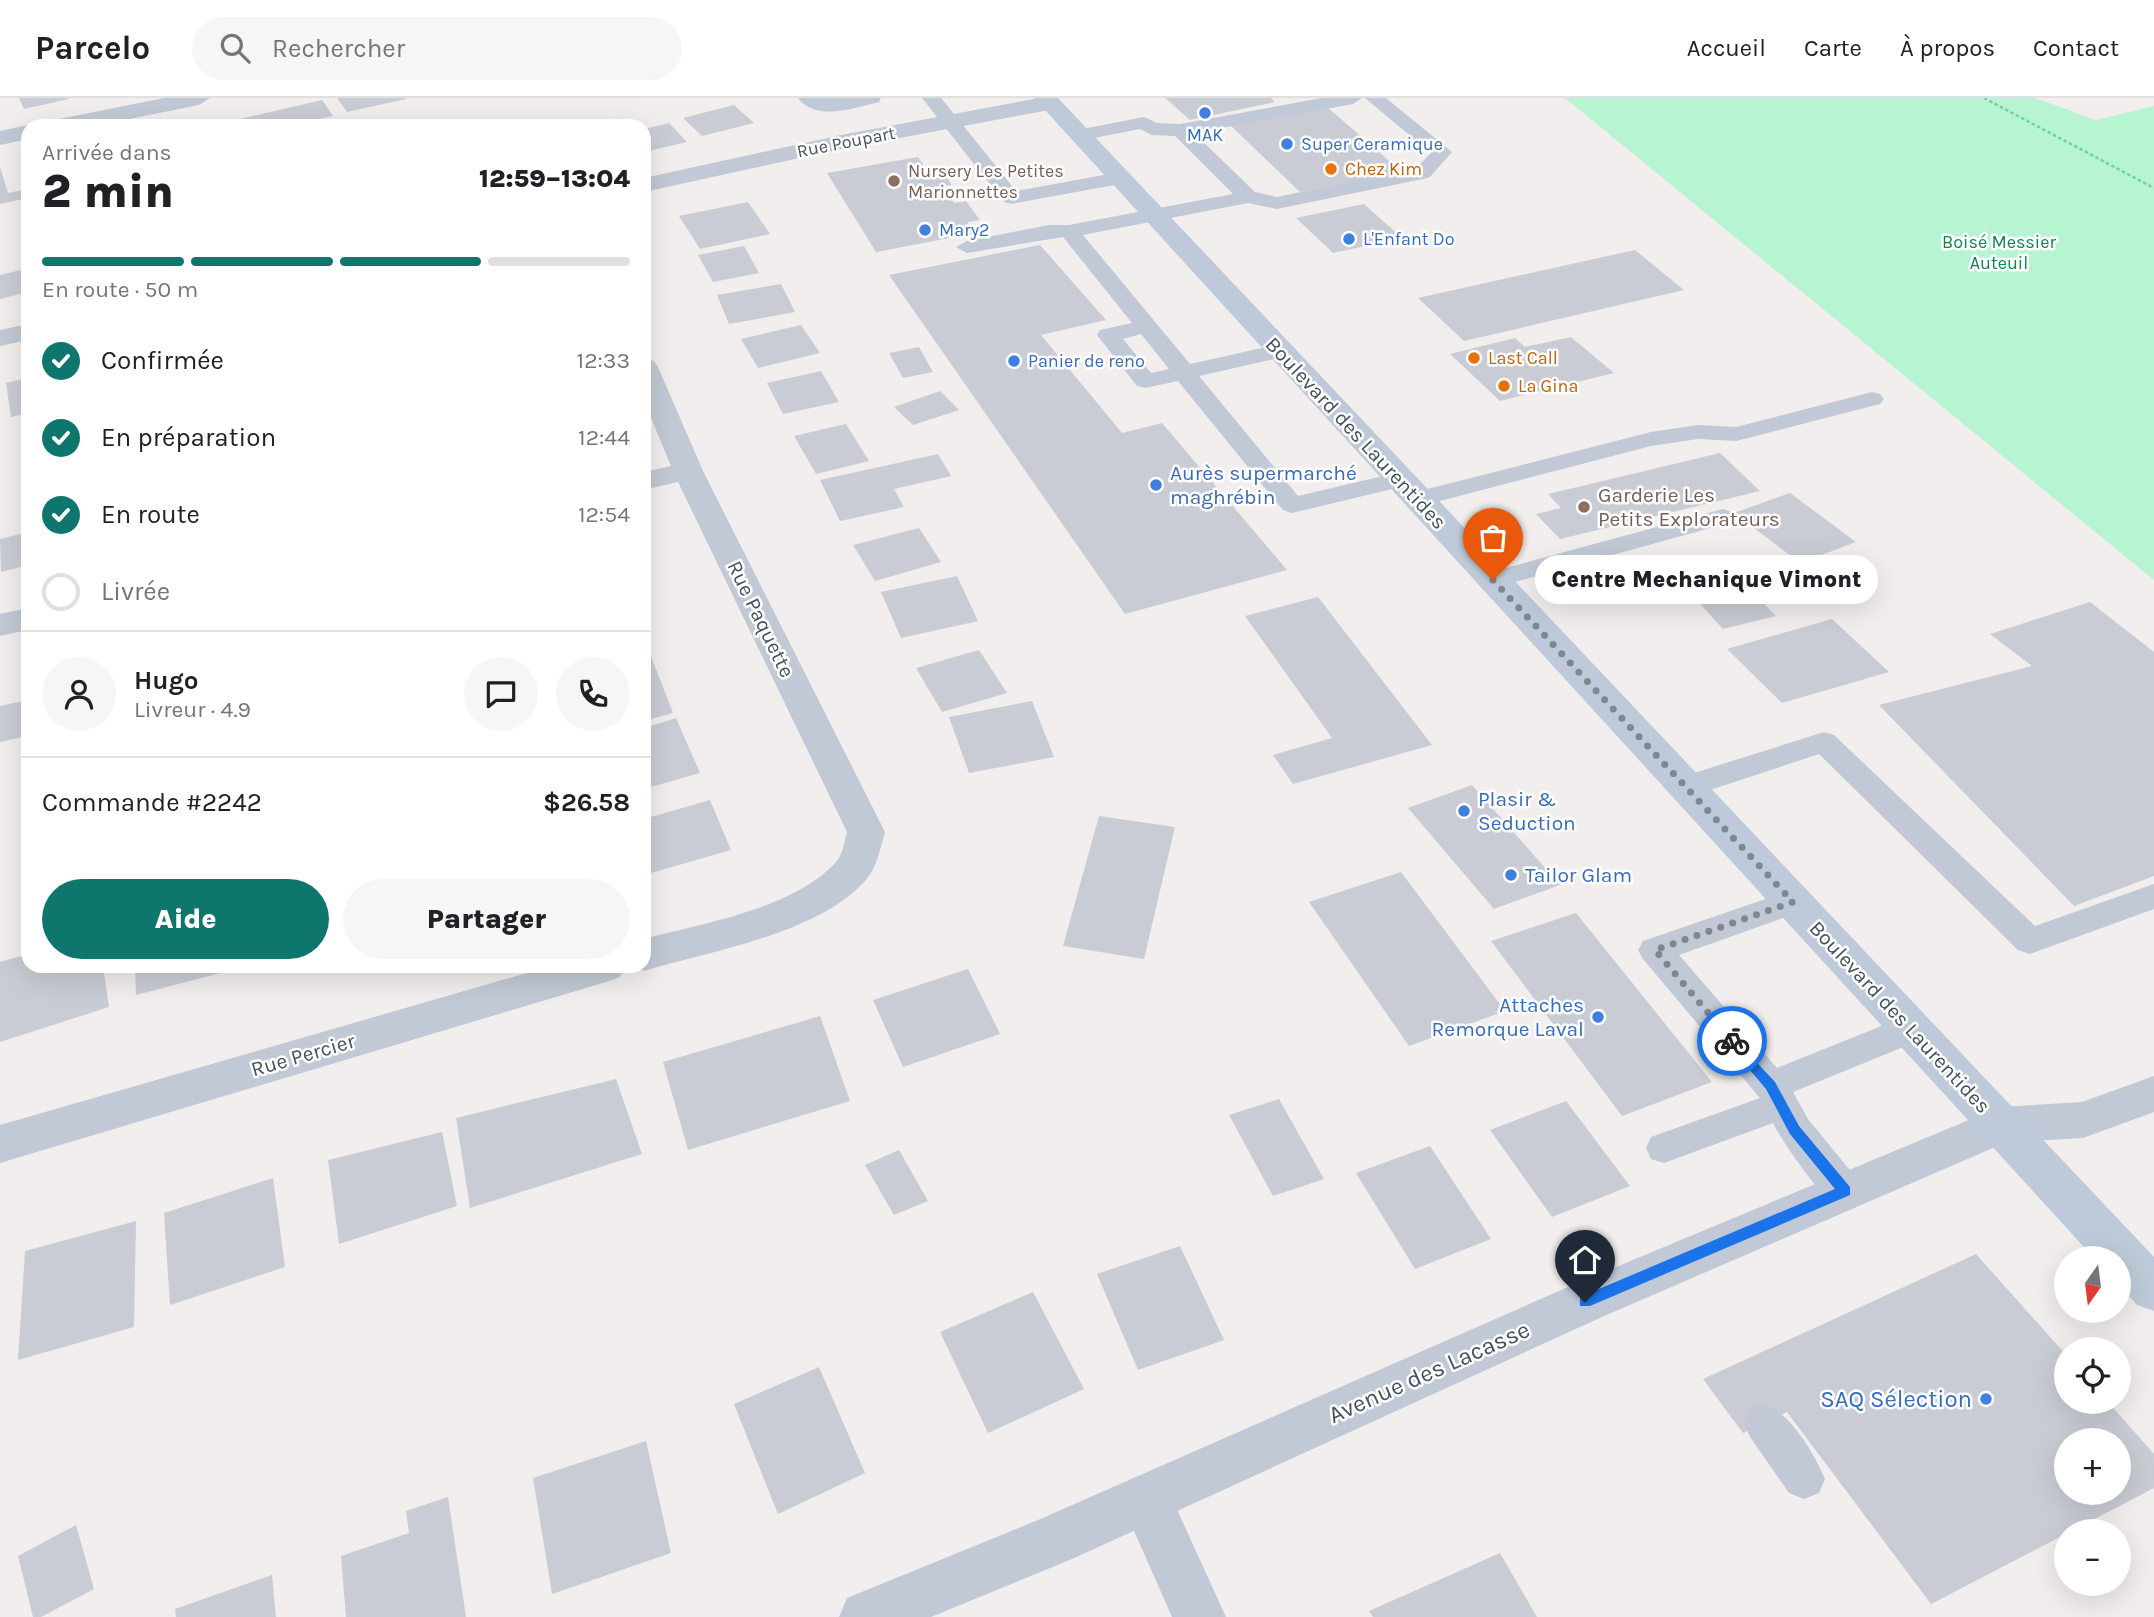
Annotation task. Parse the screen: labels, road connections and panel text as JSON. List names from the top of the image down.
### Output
{
  "streets": {
    "main road": ["Boulevard des Laurentides"],
    "street": [
      "Rue Poupart",
      "Rue Paquette",
      "Rue Percier",
      "Avenue des Lacasse"
    ]
  },
  "crossings": [
    ["Rue Poupart", "Boulevard des Laurentides"],
    ["Boulevard des Laurentides", "Avenue des Lacasse"]
  ],
  "parks": ["Boisé Messier Auteuil"],
  "places": [
    "MAK",
    "Super Ceramique",
    "Chez Kim",
    "Nursery Les Petites Marionnettes",
    "Mary2",
    "L'Enfant Do",
    "Last Call",
    "Panier de reno",
    "La Gina",
    "Aurès supermarché maghrébin",
    "Garderie Les Petits Explorateurs",
    "Centre Mechanique Vimont",
    "Plasir & Seduction",
    "Tailor Glam",
    "Attaches Remorque Laval",
    "SAQ Sélection"
  ],
  "north": "bottom",
  "page": {
    "header": "Parcelo",
    "search": "Rechercher",
    "nav": [
      "Accueil",
      "Carte",
      "À propos",
      "Contact"
    ],
    "heading": ["2 min", "Arrivée dans", "12:59–13:04"],
    "panel": [
      "Hugo",
      "Livreur · 4.9",
      "Commande #2242",
      "$26.58"
    ],
    "bar": "En route · 50 m",
    "list": [
      ["Confirmée", "12:33"],
      ["En préparation", "12:44"],
      ["En route", "12:54"],
      "Livrée"
    ],
    "bubble": "Centre Mechanique Vimont",
    "buttons": ["Aide", "Partager"],
    "map_buttons": ["+", "−"]
  }
}
